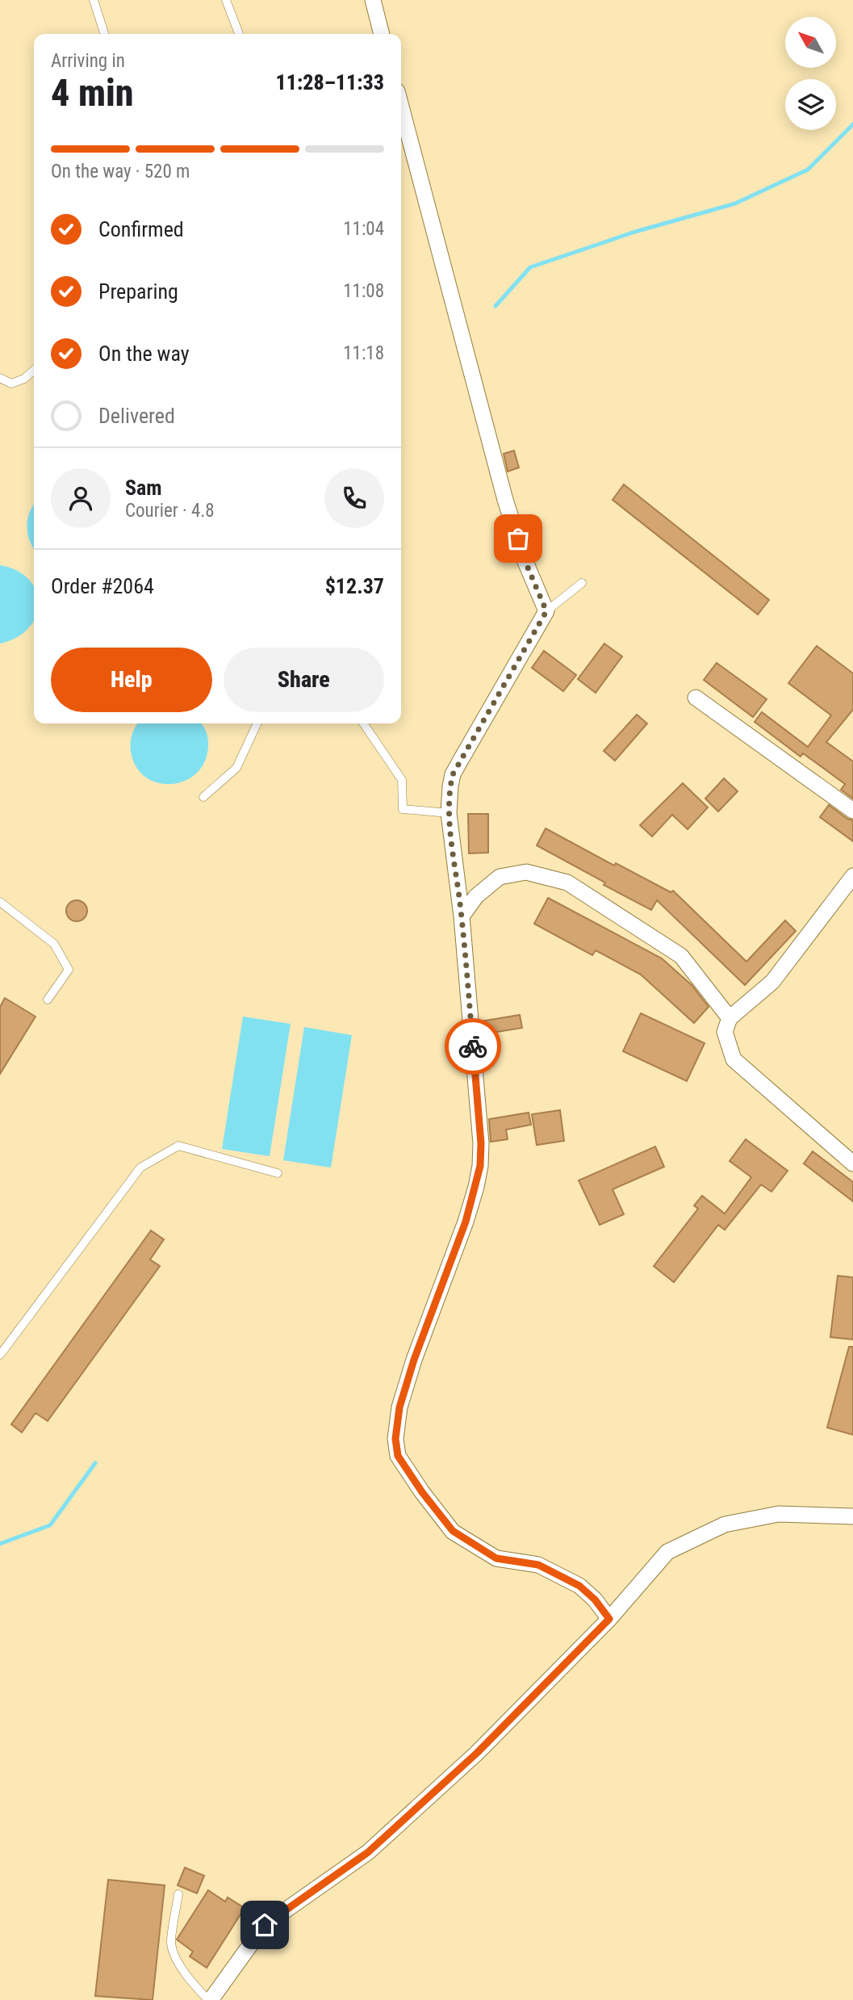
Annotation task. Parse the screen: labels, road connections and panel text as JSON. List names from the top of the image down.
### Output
{
  "north": "top left",
  "page": {
    "heading": ["4 min", "Arriving in", "11:28–11:33"],
    "panel": [
      "Sam",
      "Courier · 4.8",
      "Order #2064",
      "$12.37"
    ],
    "bar": "On the way · 520 m",
    "list": [
      ["Confirmed", "11:04"],
      ["Preparing", "11:08"],
      ["On the way", "11:18"],
      "Delivered"
    ],
    "buttons": ["Help", "Share"]
  }
}
